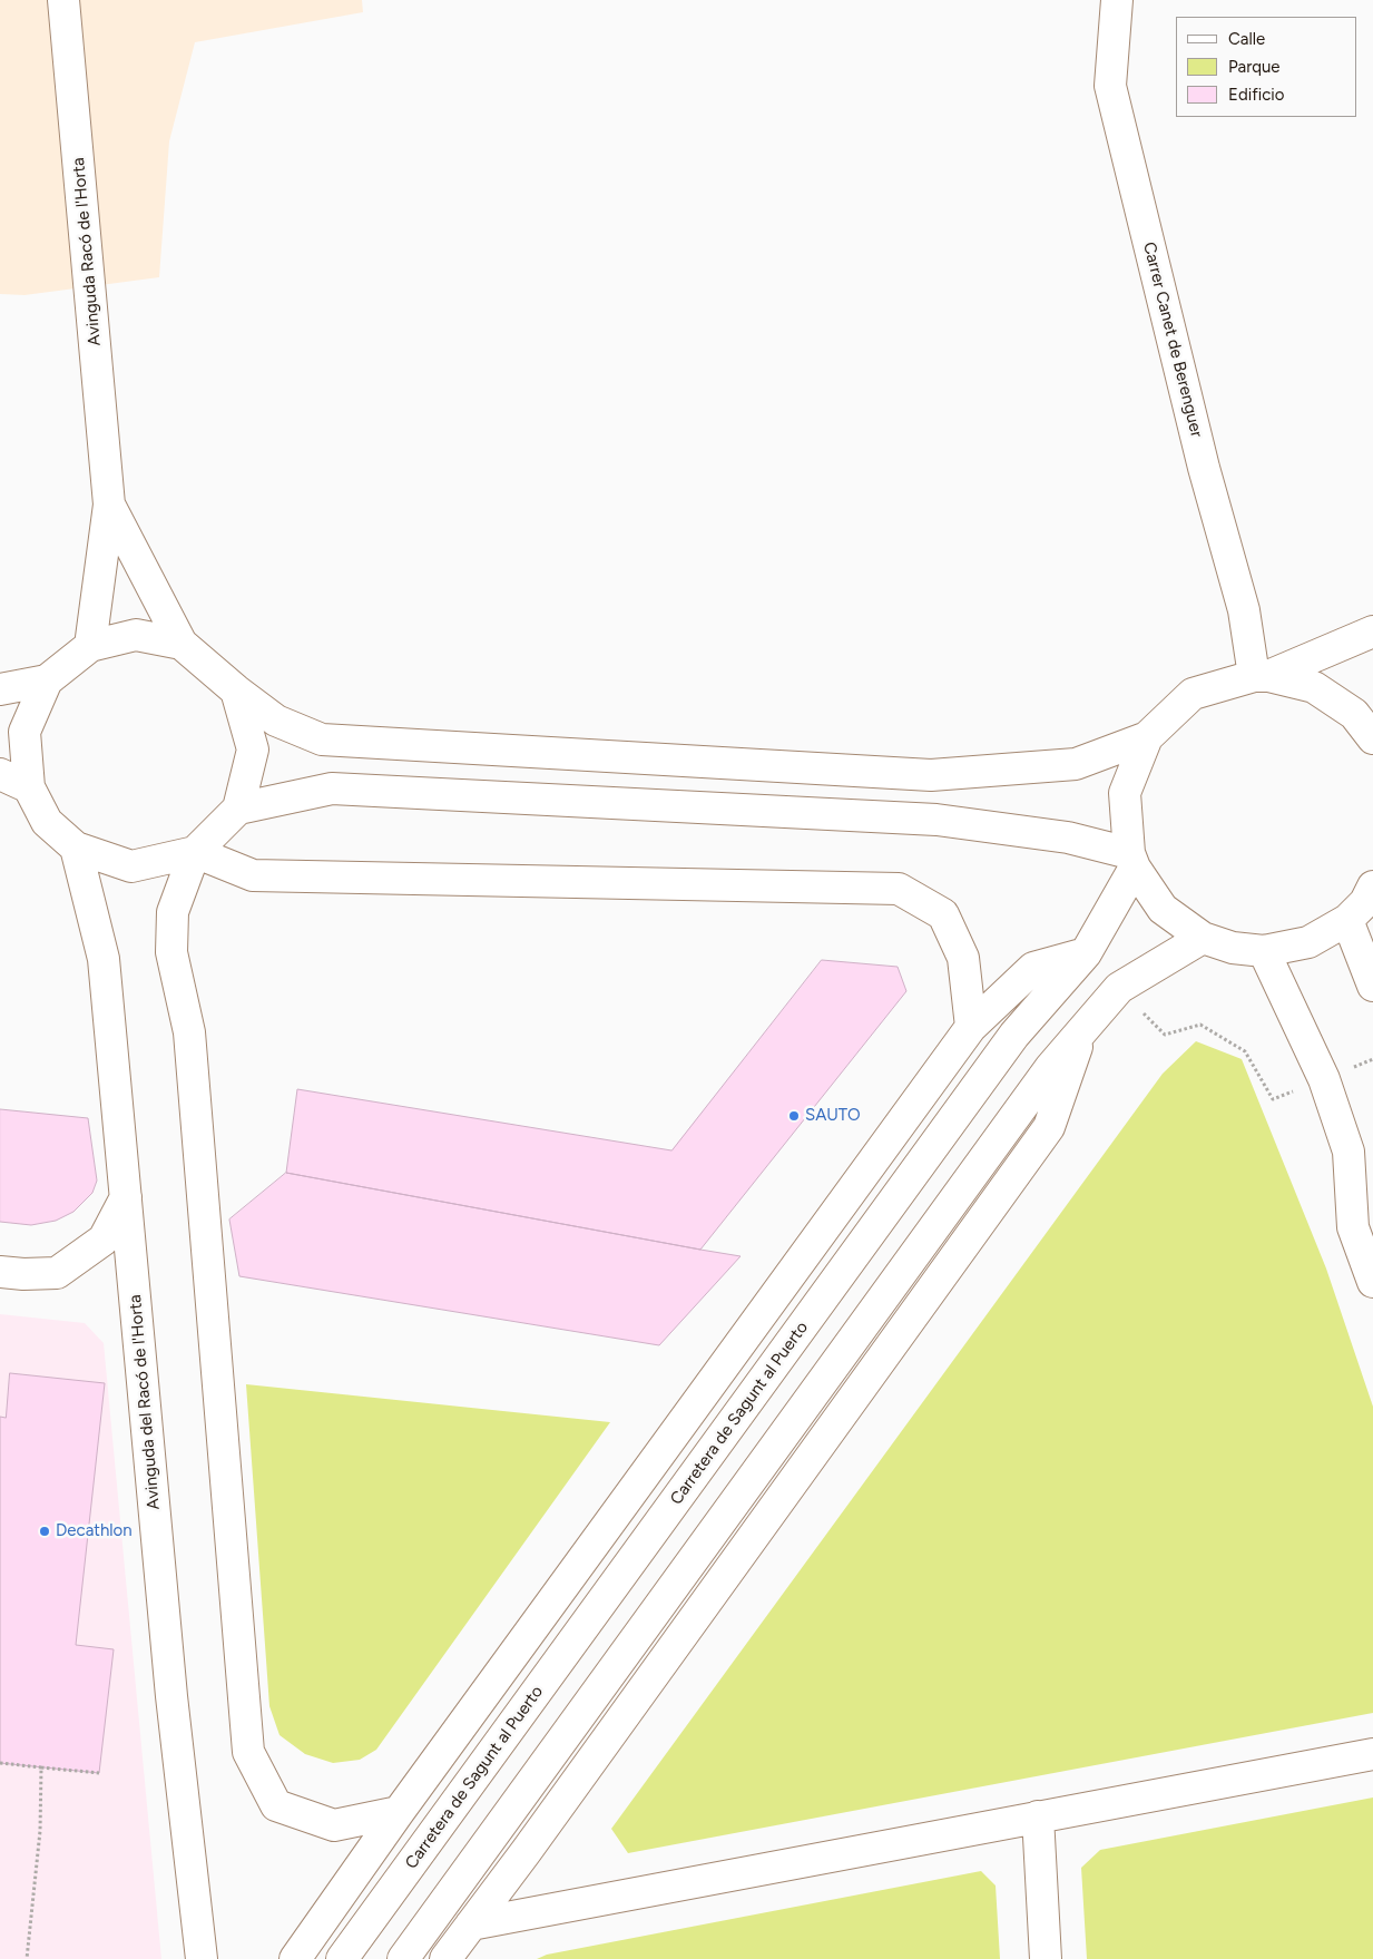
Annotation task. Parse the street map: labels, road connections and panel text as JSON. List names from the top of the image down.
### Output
{
  "streets": {
    "street": [
      "Avinguda Racó de l'Horta",
      "Carrer Canet de Berenguer",
      "Avinguda del Racó de l'Horta",
      "Carretera de Sagunt al Puerto"
    ]
  },
  "places": ["SAUTO", "Decathlon"],
  "legend": ["Calle", "Parque", "Edificio"]
}
